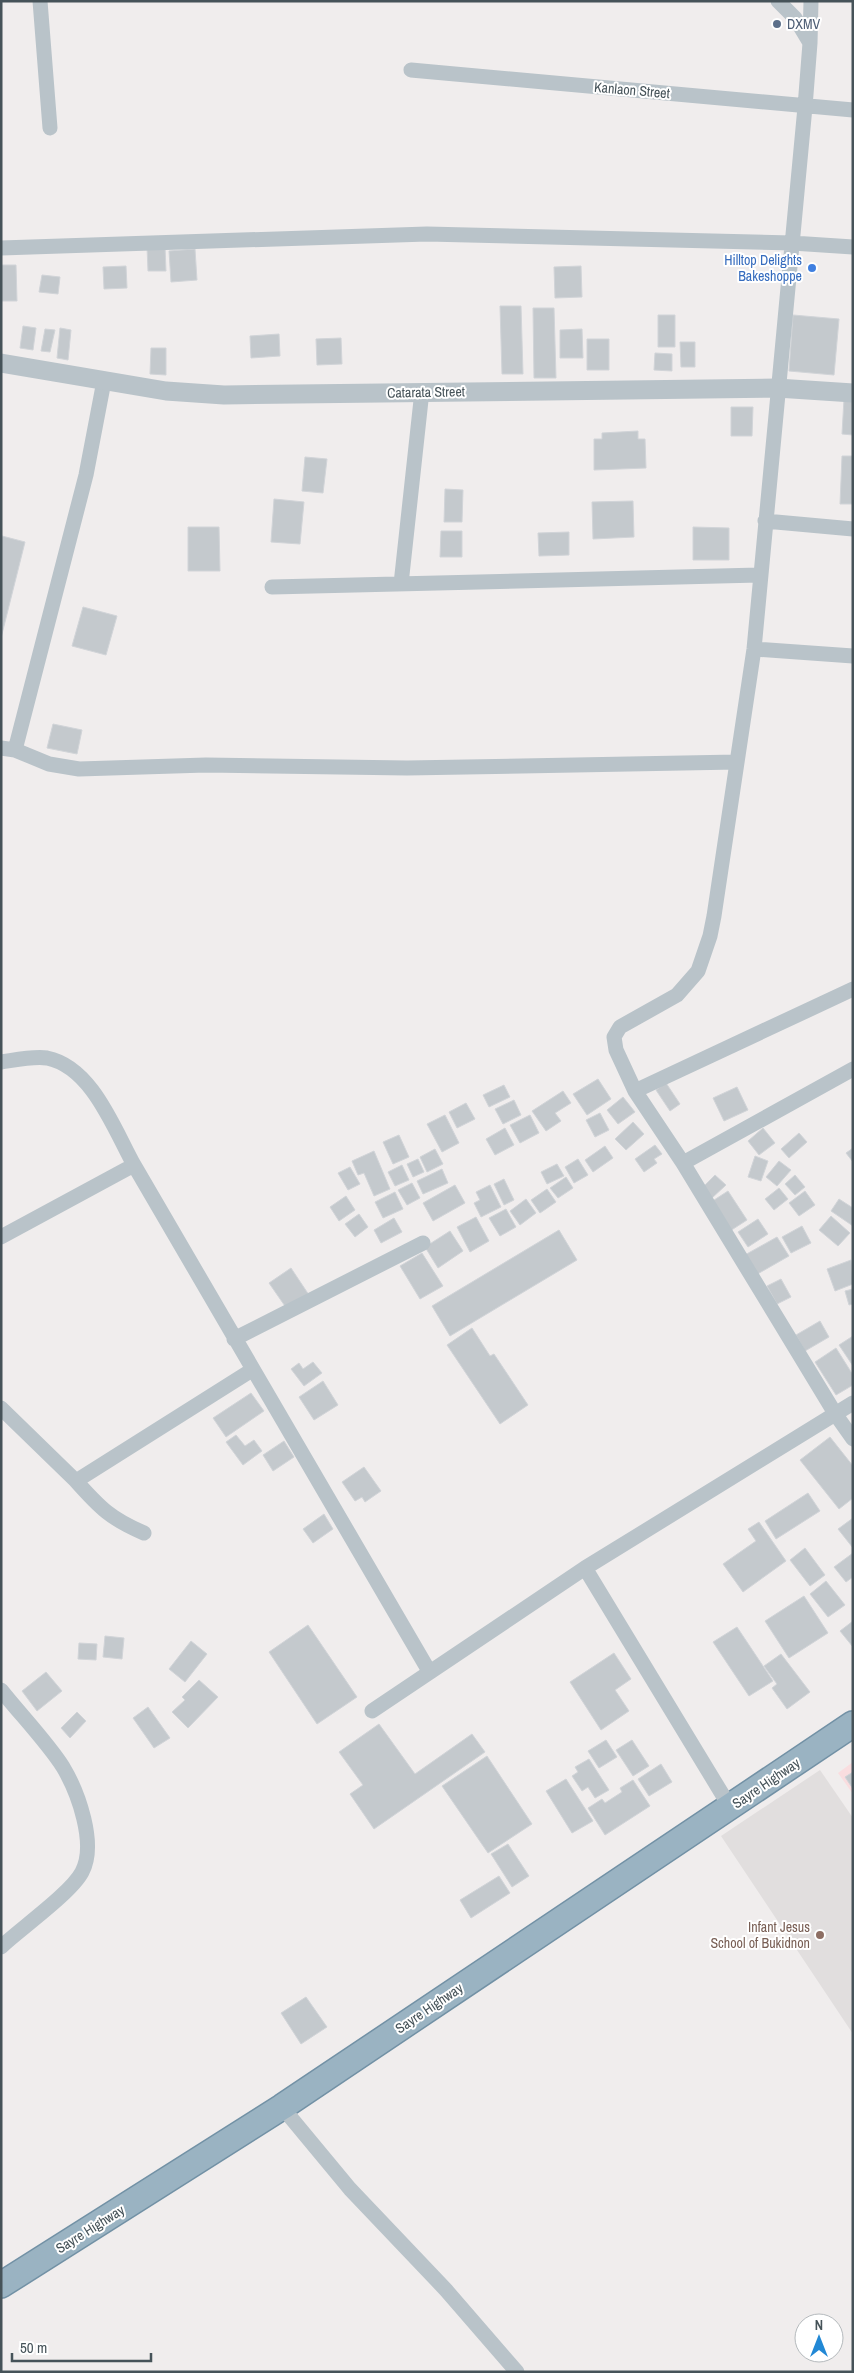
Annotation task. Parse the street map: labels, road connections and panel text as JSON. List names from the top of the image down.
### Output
{
  "streets": {
    "highway": ["Sayre Highway"],
    "street": ["Kanlaon Street", "Catarata Street"]
  },
  "places": ["DXMV", "Hilltop Delights Bakeshoppe", "Infant Jesus School of Bukidnon"],
  "scale_bar": "50 m",
  "north": "top"
}
